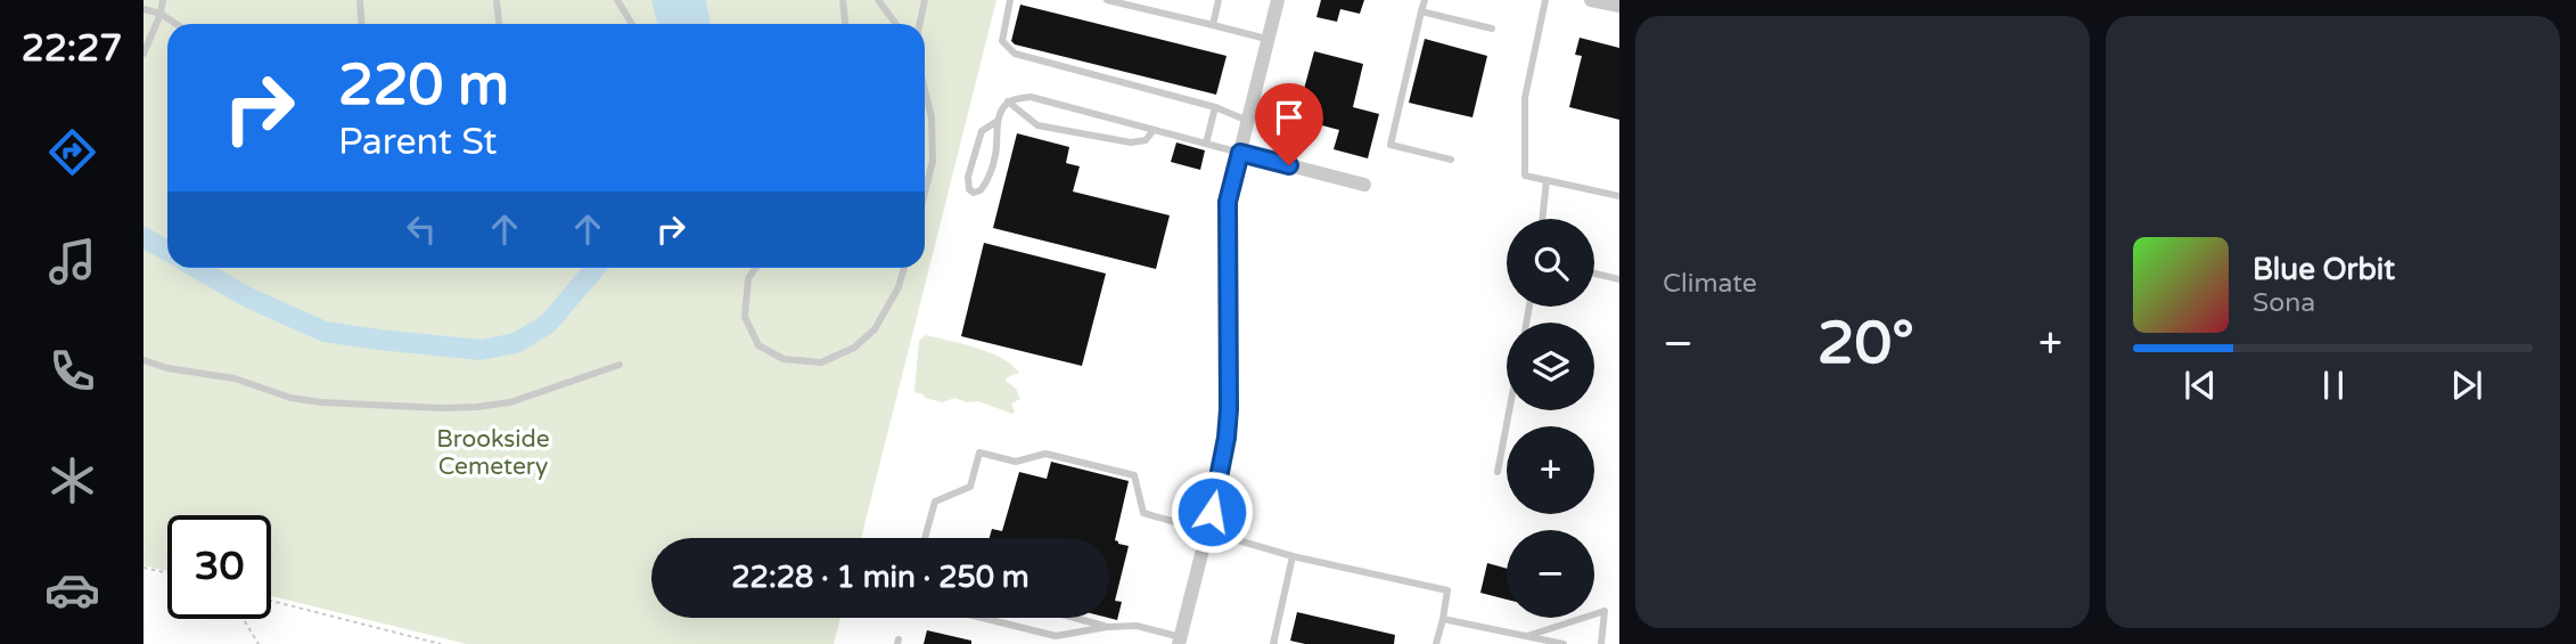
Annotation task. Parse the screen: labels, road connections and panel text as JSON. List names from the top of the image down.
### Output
{
  "parks": ["Brookside Cemetery"],
  "page": {
    "tabs": "22:27",
    "tile": "Climate",
    "turn": ["220 m", "Parent St"],
    "map_buttons": ["+", "−"],
    "song": ["Blue Orbit", "Sona"],
    "heat": ["−", "20°", "+"],
    "limit": "30",
    "trip": "22:28 · 1 min · 250 m"
  }
}
